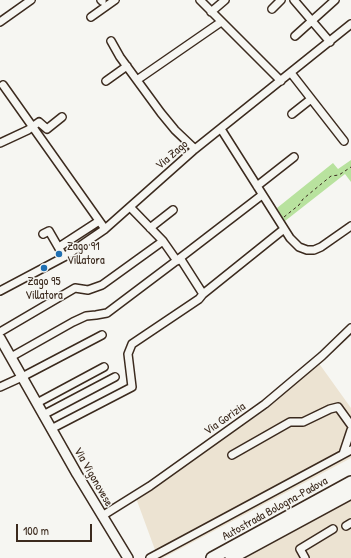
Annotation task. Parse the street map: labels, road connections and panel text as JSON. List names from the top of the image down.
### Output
{
  "streets": {
    "highway": ["Autostrada Bologna-Padova"],
    "main road": ["Via Vigonovese"],
    "street": ["Via Zago", "Via Gorizia"]
  },
  "crossings": [
    ["Via Gorizia", "Via Vigonovese"]
  ],
  "places": ["Zago 91 Villatora", "Zago 95 Villatora"],
  "scale_bar": "100 m"
}
